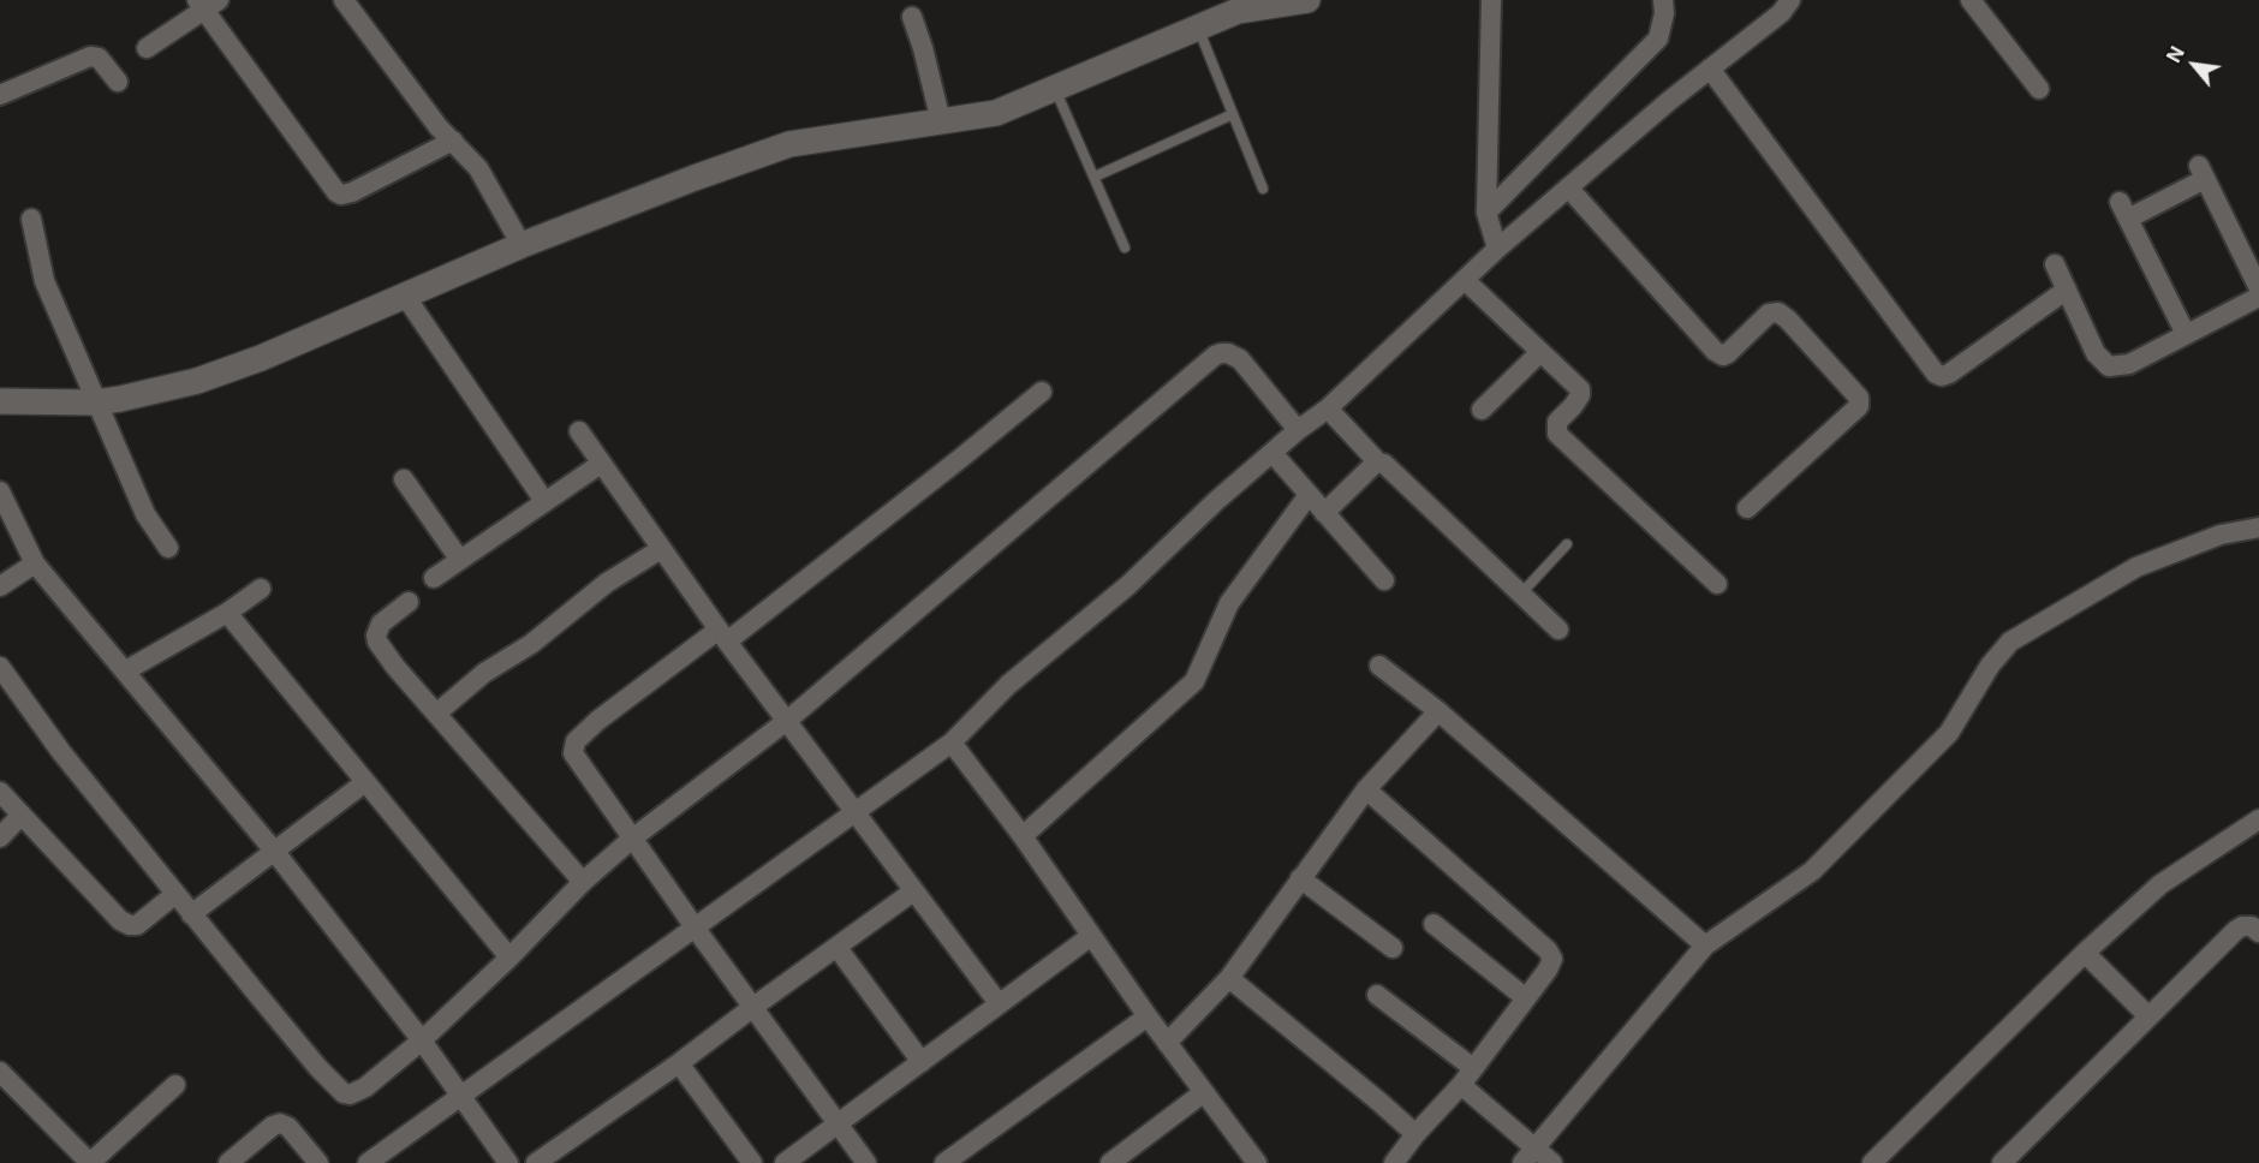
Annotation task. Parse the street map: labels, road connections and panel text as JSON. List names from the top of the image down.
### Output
{
  "north": "top left"
}
